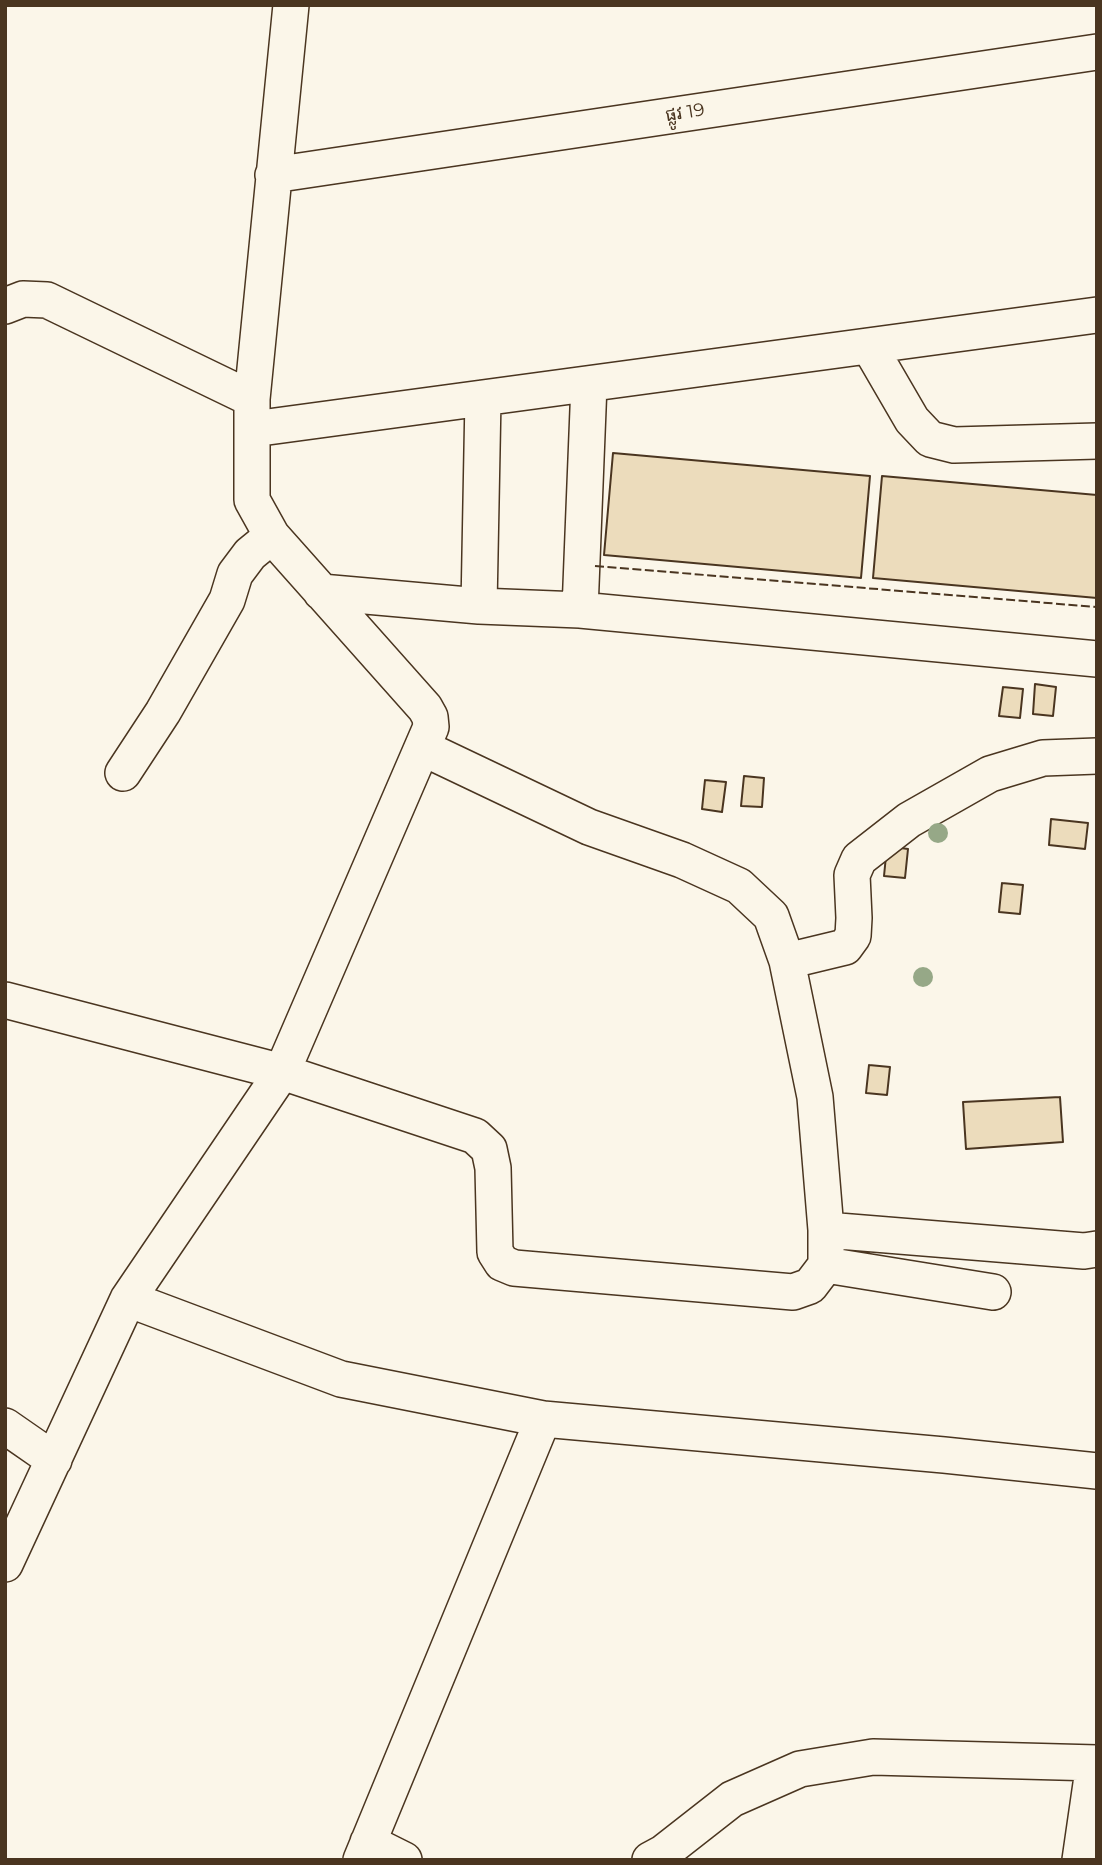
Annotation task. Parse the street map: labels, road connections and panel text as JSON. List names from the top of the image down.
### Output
{
  "streets": {
    "street": ["ផ្លូវ 19"]
  }
}
